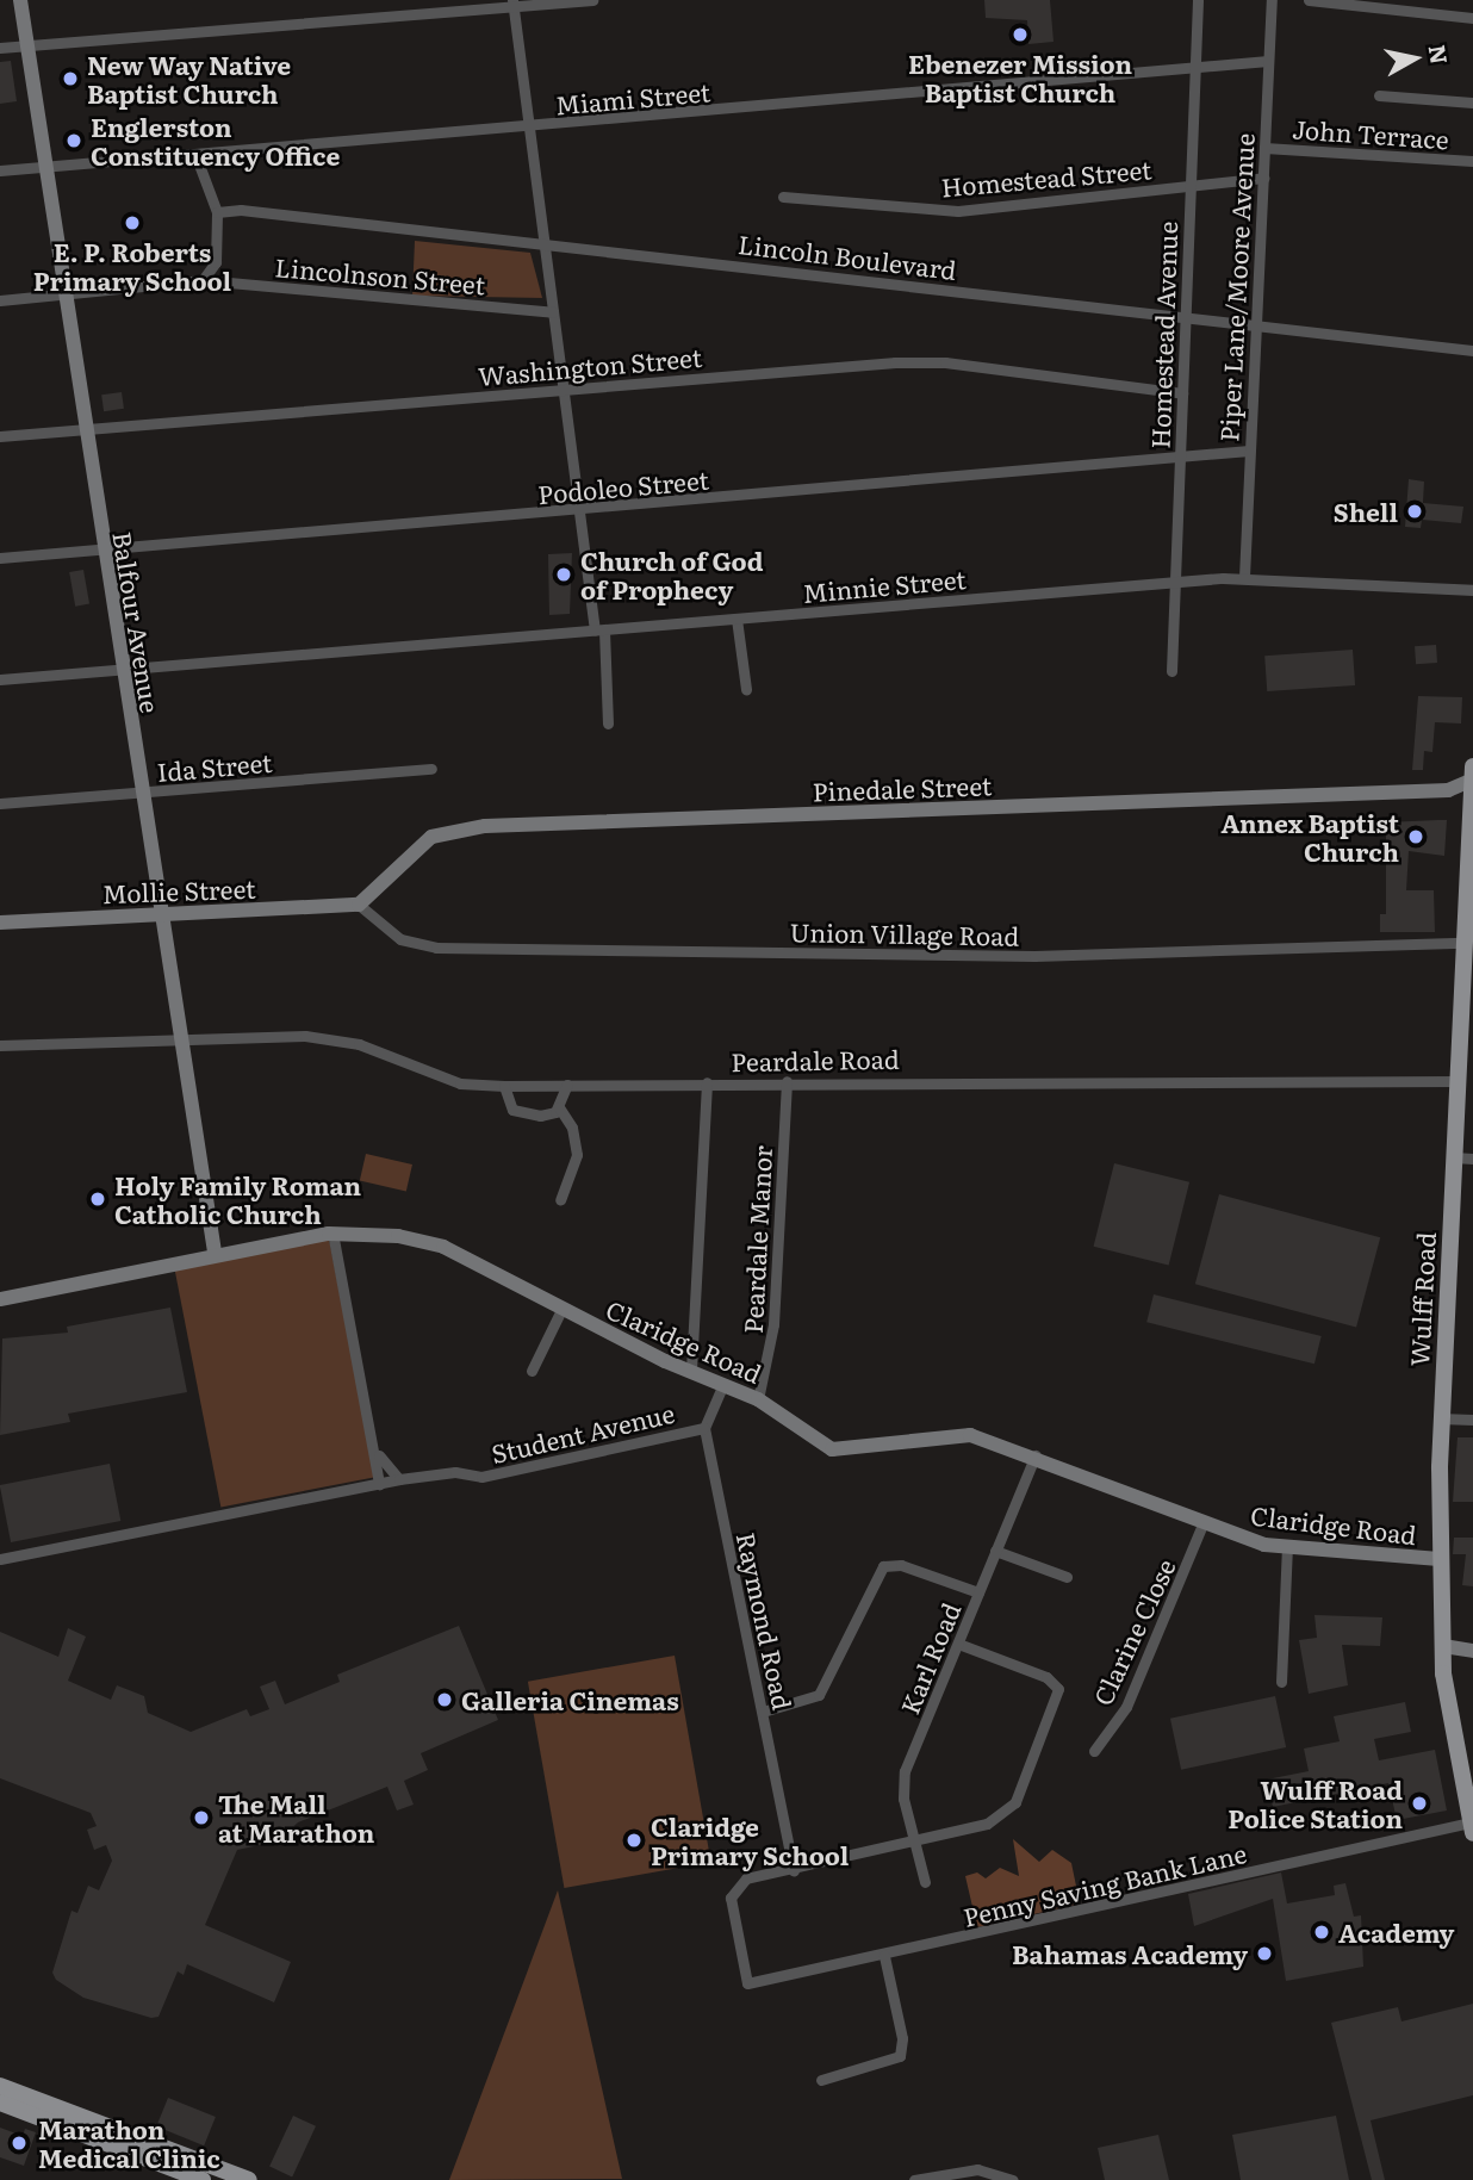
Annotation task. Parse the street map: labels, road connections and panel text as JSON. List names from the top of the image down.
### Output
{
  "streets": {
    "main road": ["Wulff Road"],
    "street": [
      "Miami Street",
      "John Terrace",
      "Homestead Street",
      "Lincoln Boulevard",
      "Lincolnson Street",
      "Piper Lane/Moore Avenue",
      "Homestead Avenue",
      "Washington Street",
      "Podoleo Street",
      "Minnie Street",
      "Balfour Avenue",
      "Ida Street",
      "Pinedale Street",
      "Mollie Street",
      "Union Village Road",
      "Peardale Road",
      "Peardale Manor",
      "Claridge Road",
      "Student Avenue",
      "Raymond Road",
      "Clarine Close",
      "Karl Road",
      "Penny Saving Bank Lane"
    ]
  },
  "crossings": [
    ["Miami Street", "Piper Lane/Moore Avenue"],
    ["Miami Street", "Homestead Avenue"],
    ["Miami Street", "Balfour Avenue"],
    ["John Terrace", "Piper Lane/Moore Avenue"],
    ["Homestead Street", "Piper Lane/Moore Avenue"],
    ["Homestead Street", "Homestead Avenue"],
    ["Lincoln Boulevard", "Piper Lane/Moore Avenue"],
    ["Lincoln Boulevard", "Homestead Avenue"],
    ["Piper Lane/Moore Avenue", "Podoleo Street"],
    ["Piper Lane/Moore Avenue", "Minnie Street"],
    ["Homestead Avenue", "Washington Street"],
    ["Homestead Avenue", "Podoleo Street"],
    ["Homestead Avenue", "Minnie Street"],
    ["Washington Street", "Balfour Avenue"],
    ["Podoleo Street", "Balfour Avenue"],
    ["Minnie Street", "Balfour Avenue"],
    ["Balfour Avenue", "Ida Street"],
    ["Balfour Avenue", "Mollie Street"],
    ["Balfour Avenue", "Peardale Road"],
    ["Balfour Avenue", "Claridge Road"],
    ["Pinedale Street", "Mollie Street"],
    ["Pinedale Street", "Union Village Road"],
    ["Pinedale Street", "Wulff Road"],
    ["Mollie Street", "Union Village Road"],
    ["Union Village Road", "Wulff Road"],
    ["Peardale Road", "Peardale Manor"],
    ["Peardale Road", "Wulff Road"],
    ["Peardale Manor", "Claridge Road"],
    ["Wulff Road", "Claridge Road"],
    ["Wulff Road", "Penny Saving Bank Lane"],
    ["Claridge Road", "Clarine Close"],
    ["Claridge Road", "Karl Road"],
    ["Student Avenue", "Raymond Road"],
    ["Raymond Road", "Penny Saving Bank Lane"]
  ],
  "places": [
    "Ebenezer Mission Baptist Church",
    "New Way Native Baptist Church",
    "Englerston Constituency Office",
    "E. P. Roberts Primary School",
    "Shell",
    "Church of God of Prophecy",
    "Annex Baptist Church",
    "Holy Family Roman Catholic Church",
    "Galleria Cinemas",
    "Wulff Road Police Station",
    "The Mall at Marathon",
    "Claridge Primary School",
    "Academy",
    "Bahamas Academy",
    "Marathon Medical Clinic"
  ],
  "north": "right"
}
